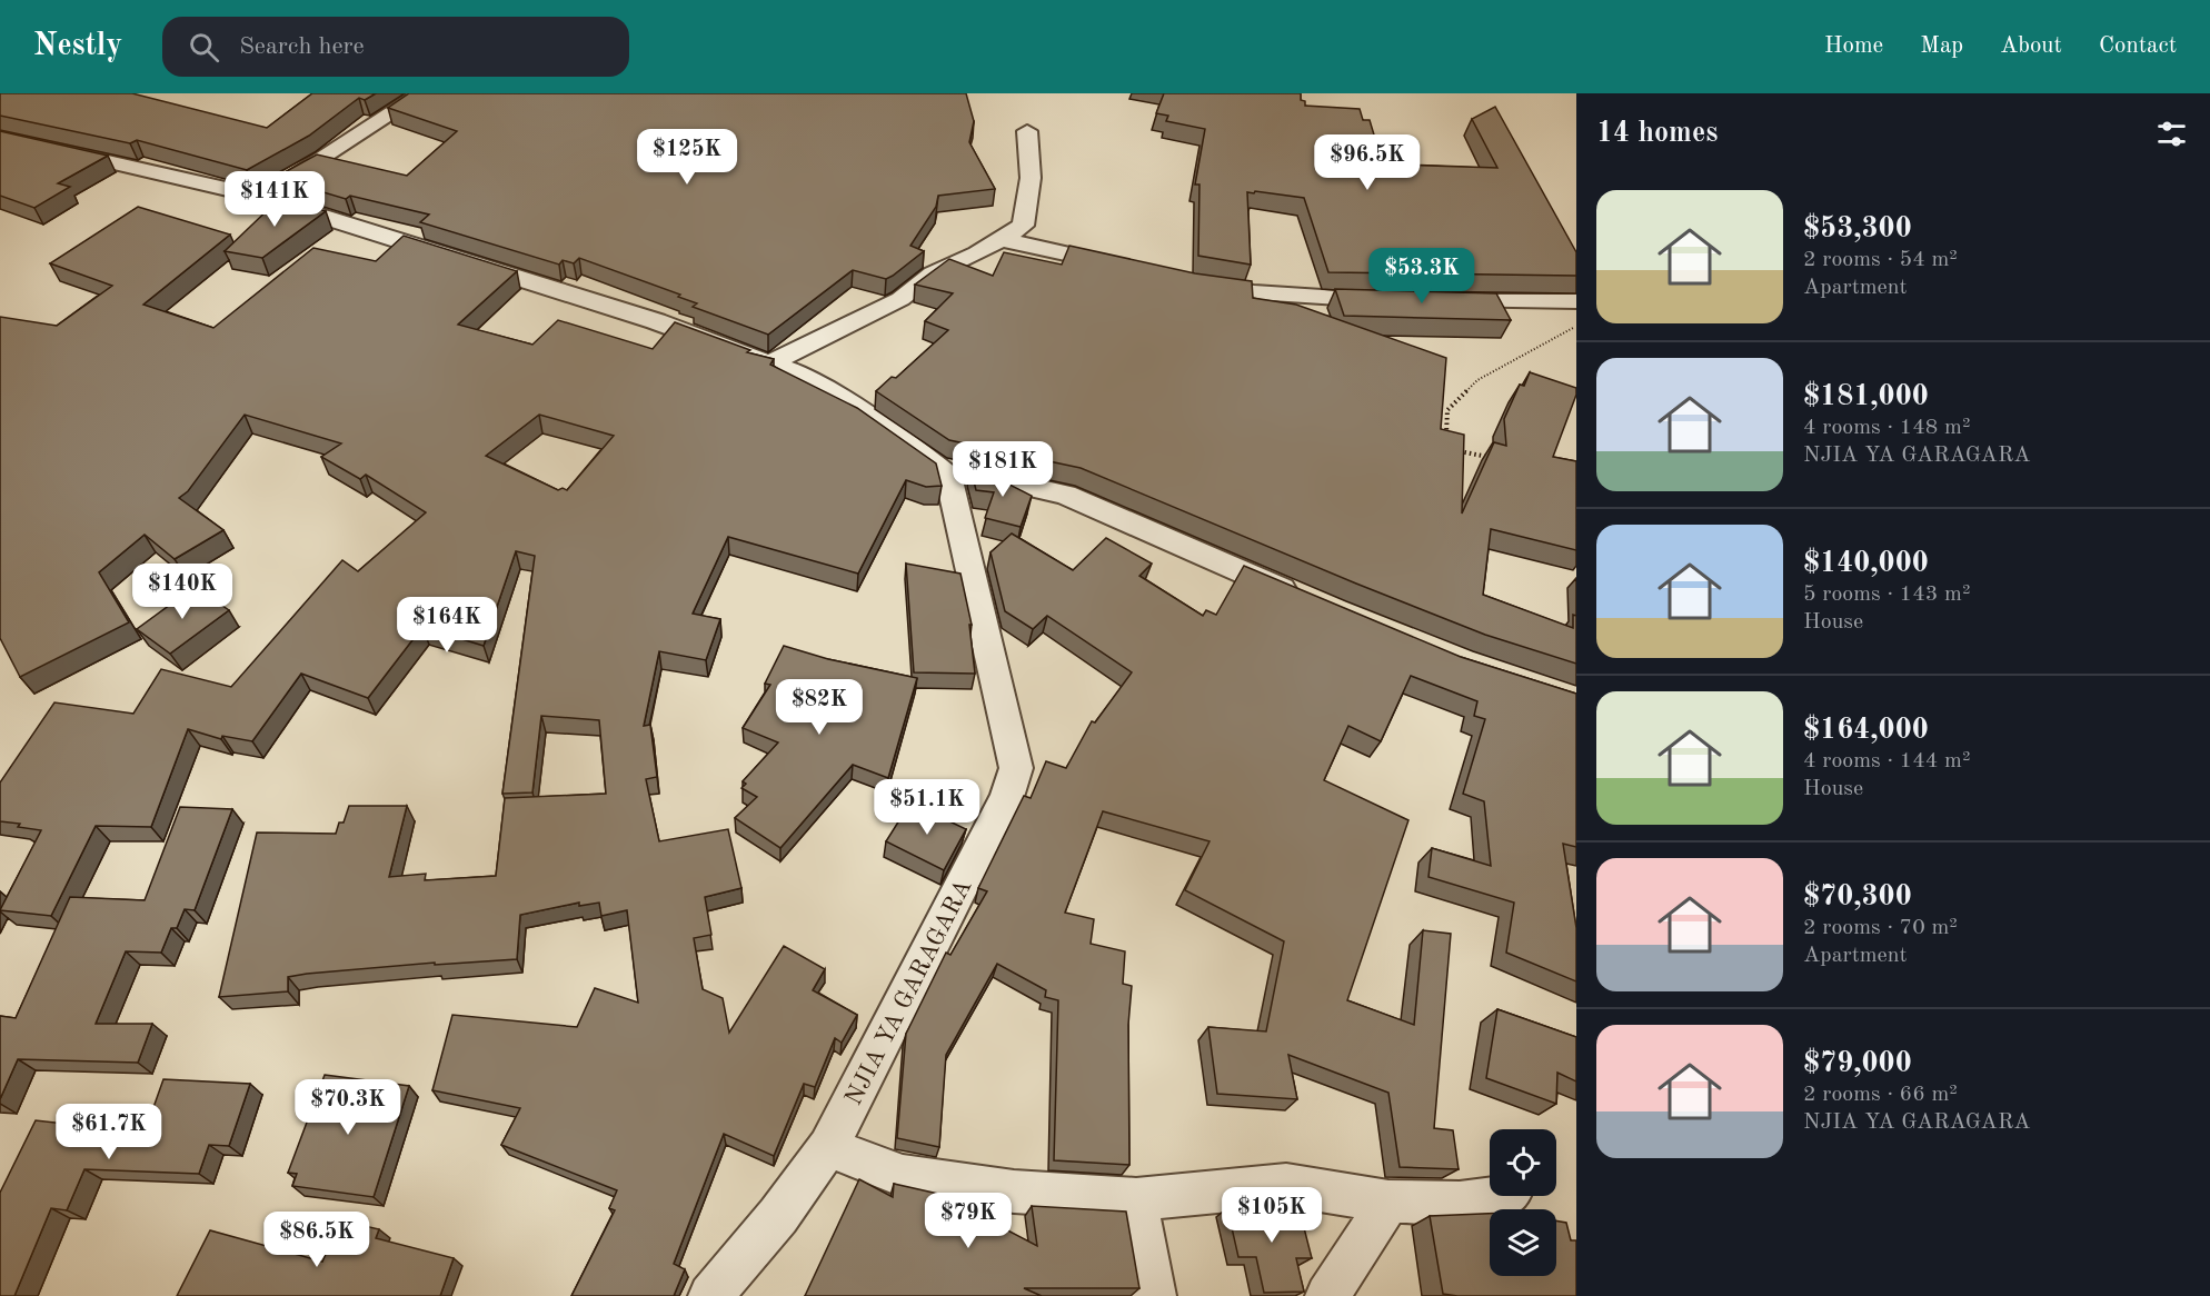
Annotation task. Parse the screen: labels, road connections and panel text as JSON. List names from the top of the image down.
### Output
{
  "streets": {
    "street": ["NJIA YA GARAGARA"]
  },
  "page": {
    "header": "Nestly",
    "search": "Search here",
    "nav": [
      "Home",
      "Map",
      "About",
      "Contact"
    ],
    "heading": "14 homes",
    "price": [
      "$125K",
      "$96.5K",
      "$141K",
      "$53.3K",
      "$181K",
      "$140K",
      "$164K",
      "$82K",
      "$51.1K",
      "$70.3K",
      "$61.7K",
      "$105K",
      "$79K",
      "$86.5K"
    ],
    "list": [
      {
        "name": "$53,300",
        "note": "2 rooms · 54 m² · Apartment"
      },
      {
        "name": "$181,000",
        "note": "4 rooms · 148 m² · NJIA YA GARAGARA"
      },
      {
        "name": "$140,000",
        "note": "5 rooms · 143 m² · House"
      },
      {
        "name": "$164,000",
        "note": "4 rooms · 144 m² · House"
      },
      {
        "name": "$70,300",
        "note": "2 rooms · 70 m² · Apartment"
      },
      {
        "name": "$79,000",
        "note": "2 rooms · 66 m² · NJIA YA GARAGARA"
      }
    ]
  }
}
